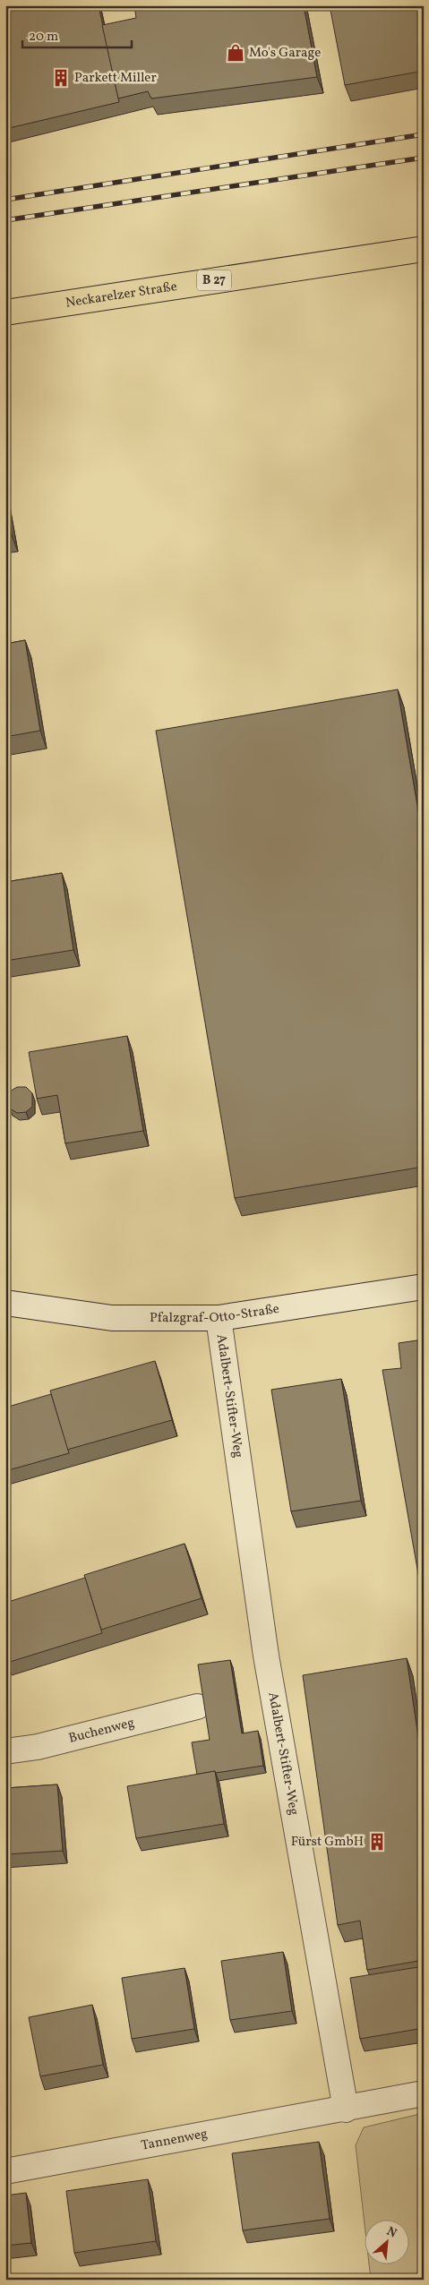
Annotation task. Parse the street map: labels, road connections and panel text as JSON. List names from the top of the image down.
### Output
{
  "streets": {
    "main road": ["B 27", "Neckarelzer Straße"],
    "street": [
      "Pfalzgraf-Otto-Straße",
      "Adalbert-Stifter-Weg",
      "Buchenweg",
      "Tannenweg"
    ]
  },
  "crossings": [
    ["Pfalzgraf-Otto-Straße", "Adalbert-Stifter-Weg"],
    ["Adalbert-Stifter-Weg", "Tannenweg"]
  ],
  "places": {
    "shop": ["Mo's Garage"],
    "building": ["Parkett Miller", "Fürst GmbH"]
  },
  "scale_bar": "20 m",
  "north": "top right"
}
